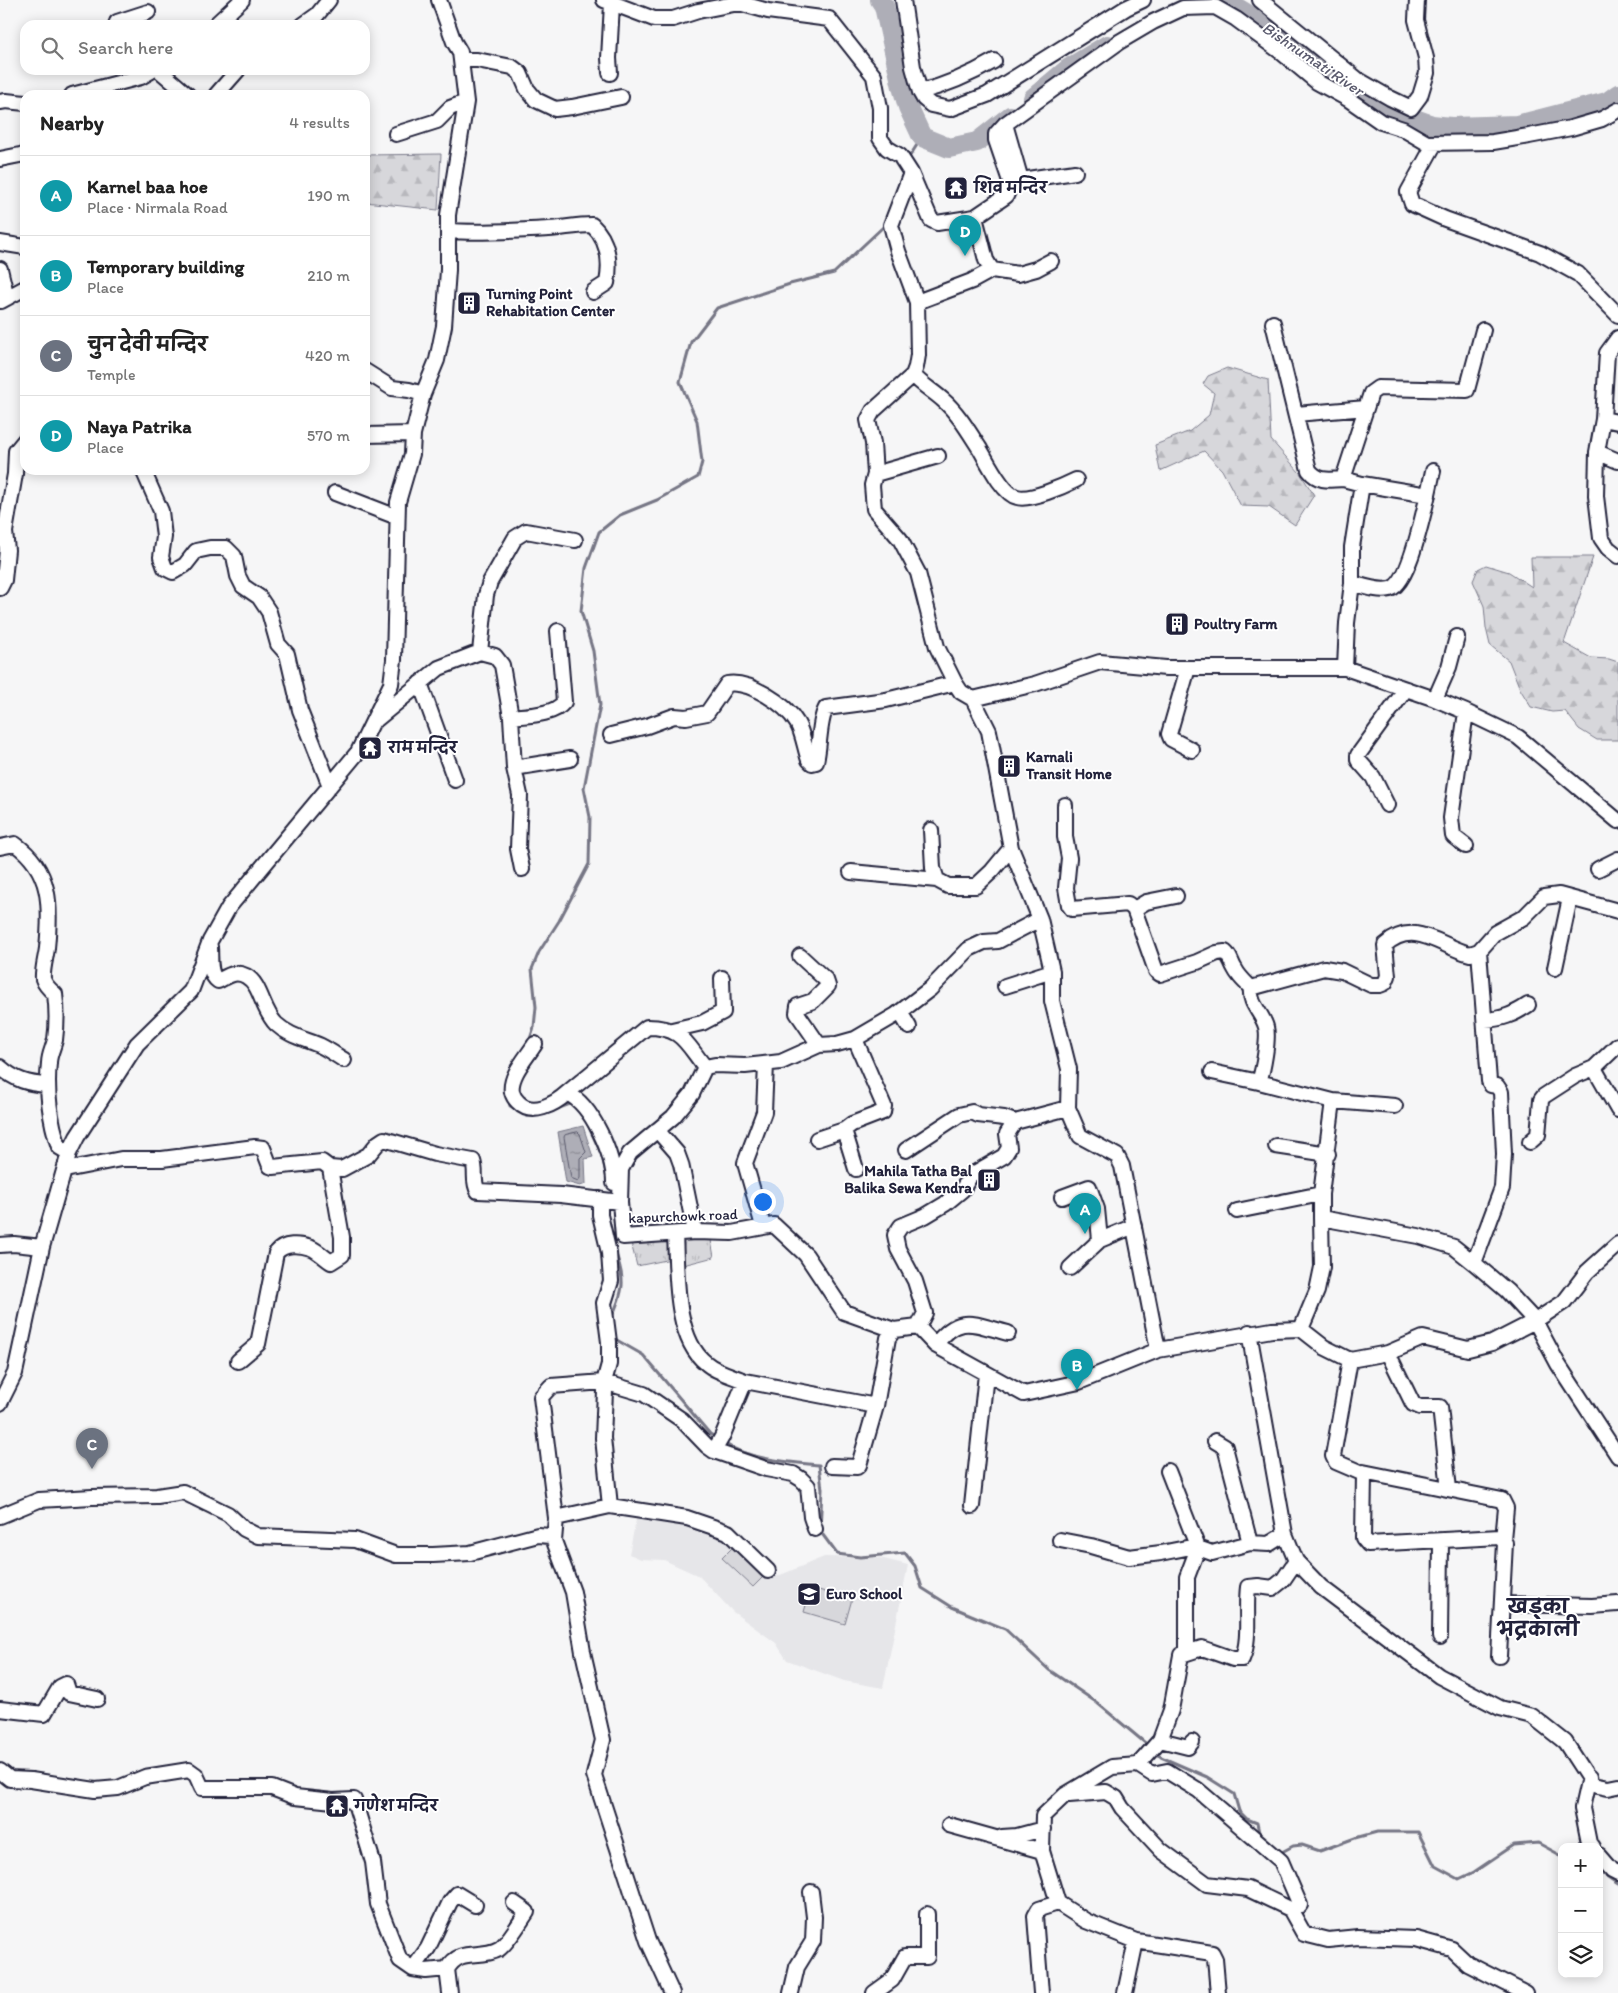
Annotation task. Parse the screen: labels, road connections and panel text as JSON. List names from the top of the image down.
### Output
{
  "streets": {
    "street": ["kapurchowk road"]
  },
  "districts": ["खड्का भद्रकाली"],
  "water": ["Bishnumati River"],
  "places": {
    "temple": ["शिव मन्दिर", "राम मन्दिर", "गणेश मन्दिर"],
    "building": [
      "Turning Point Rehabitation Center",
      "Poultry Farm",
      "Karnali Transit Home",
      "Mahila Tatha Bal Balika Sewa Kendra"
    ],
    "school or university": ["Euro School"]
  },
  "page": {
    "search": "Search here",
    "heading": ["Nearby", "4 results"],
    "list": [
      {
        "mark": "A",
        "name": "Karnel baa hoe",
        "note": "Place · Nirmala Road",
        "value": "190 m"
      },
      {
        "mark": "B",
        "name": "Temporary building",
        "note": "Place",
        "value": "210 m"
      },
      {
        "mark": "C",
        "name": "चुन देवी मन्दिर",
        "note": "Temple",
        "value": "420 m"
      },
      {
        "mark": "D",
        "name": "Naya Patrika",
        "note": "Place",
        "value": "570 m"
      }
    ],
    "pins": [
      "D",
      "A",
      "B",
      "C"
    ],
    "map_buttons": ["+", "−"]
  }
}
